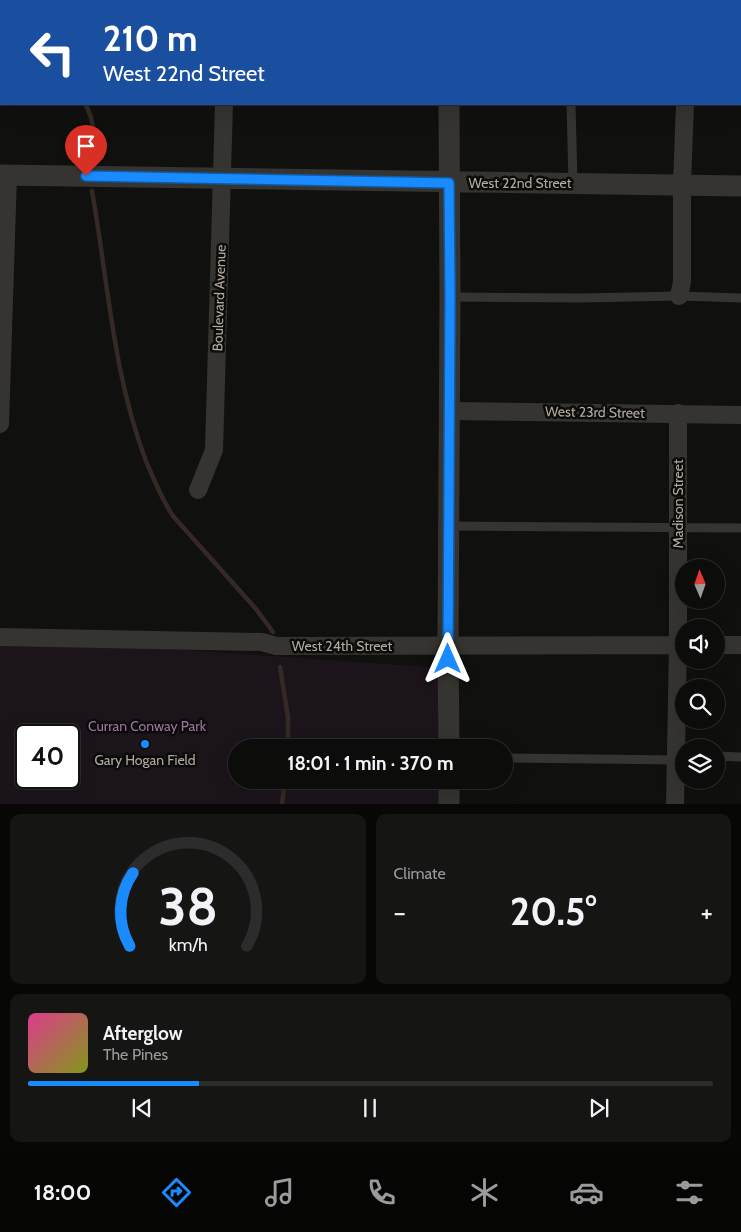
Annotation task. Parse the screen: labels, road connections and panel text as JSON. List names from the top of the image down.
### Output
{
  "streets": {
    "street": [
      "West 22nd Street",
      "Boulevard Avenue",
      "West 23rd Street",
      "Madison Street",
      "West 24th Street"
    ]
  },
  "crossings": [
    ["West 22nd Street", "Boulevard Avenue"],
    ["West 23rd Street", "Madison Street"]
  ],
  "parks": ["Curran Conway Park"],
  "places": ["Gary Hogan Field"],
  "north": "top",
  "page": {
    "turn": ["210 m", "West 22nd Street"],
    "limit": "40",
    "trip": "18:01 · 1 min · 370 m",
    "tile": "Climate",
    "heat": ["−", "20.5°", "+"],
    "song": ["Afterglow", "The Pines"],
    "tabs": "18:00",
    "gauge": ["38", "km/h"]
  }
}
